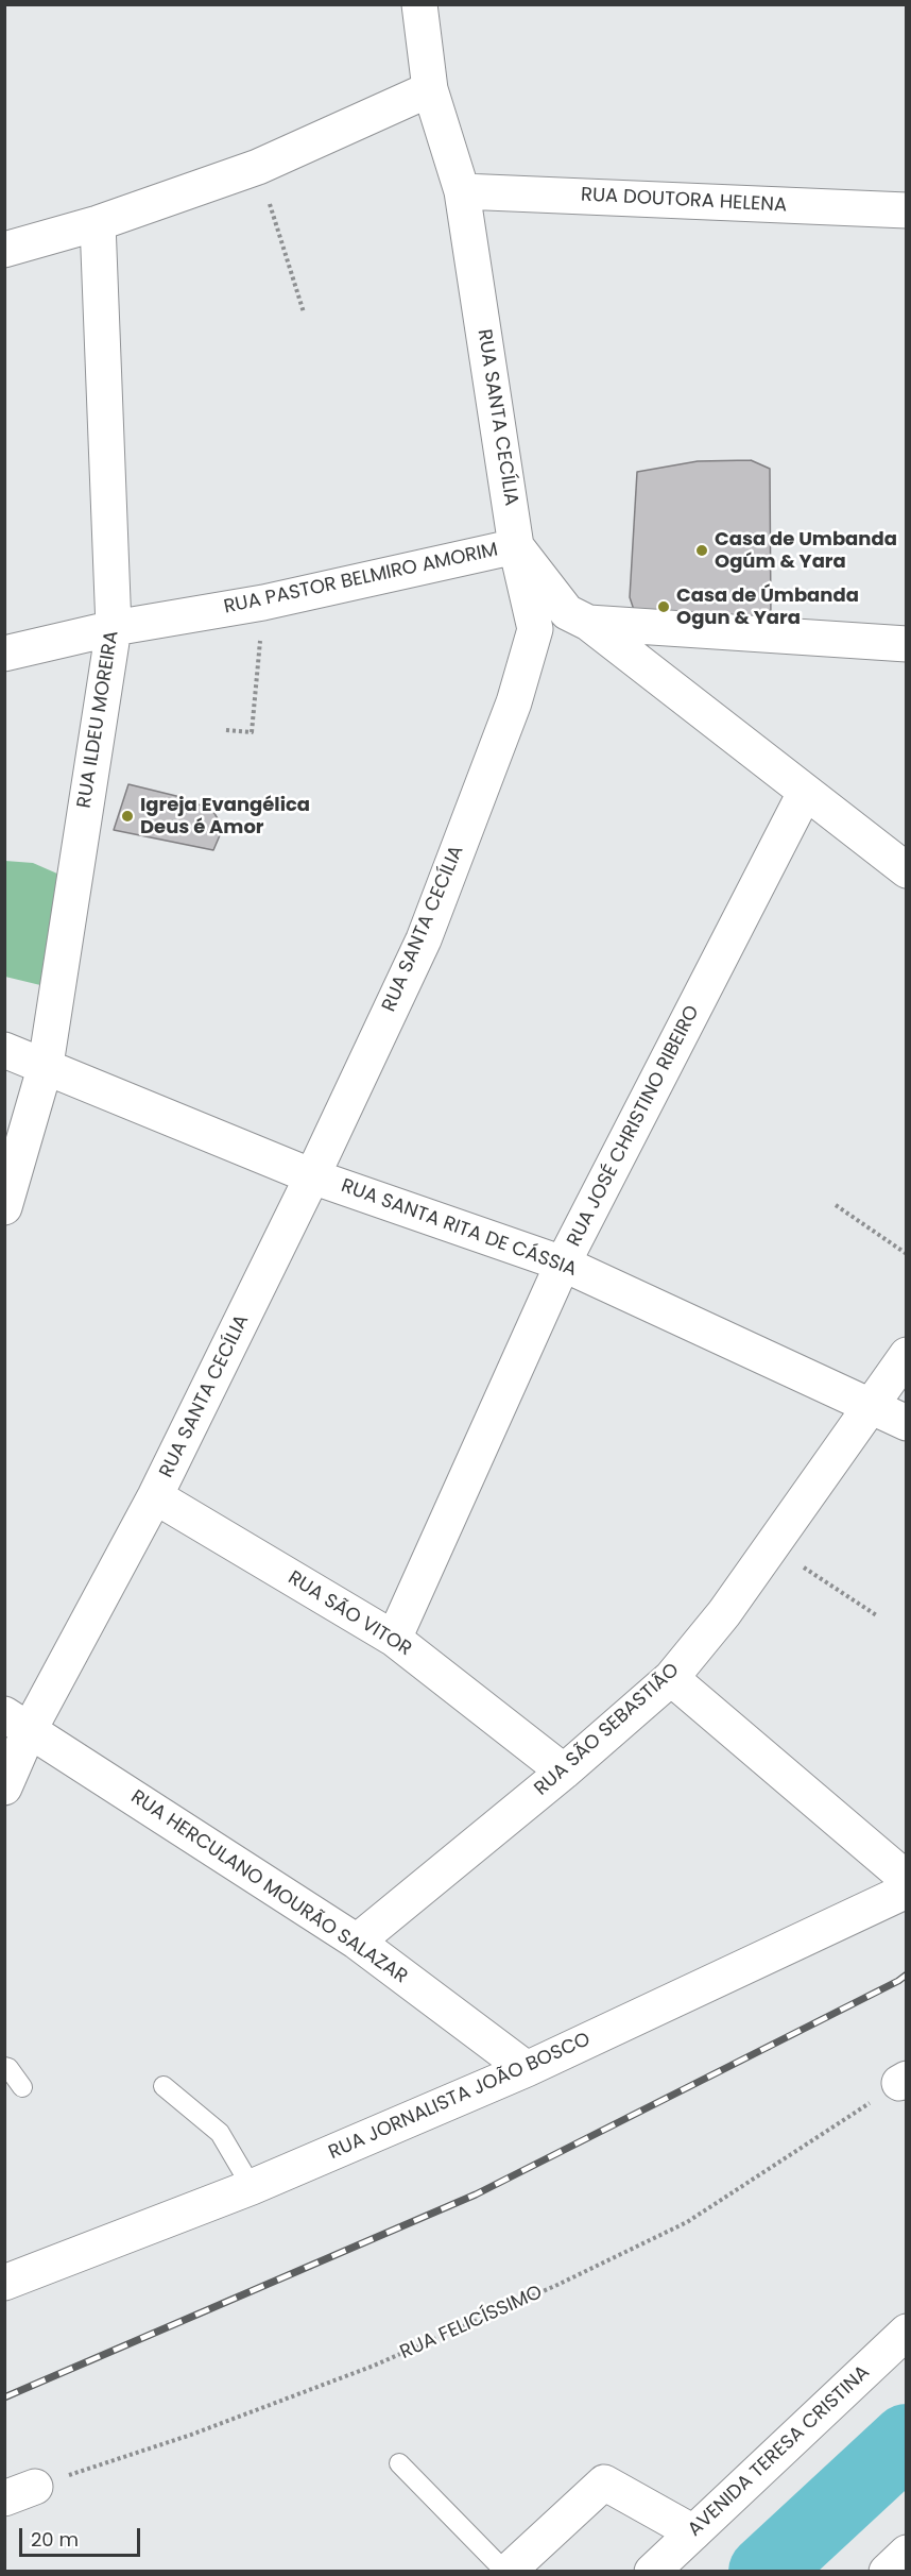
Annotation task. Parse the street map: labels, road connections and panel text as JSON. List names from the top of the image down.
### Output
{
  "streets": {
    "street": [
      "RUA DOUTORA HELENA",
      "RUA SANTA CECÍLIA",
      "RUA PASTOR BELMIRO AMORIM",
      "RUA ILDEU MOREIRA",
      "RUA JOSÉ CHRISTINO RIBEIRO",
      "RUA SANTA RITA DE CÁSSIA",
      "RUA SÃO VITOR",
      "RUA SÃO SEBASTIÃO",
      "RUA HERCULANO MOURÃO SALAZAR",
      "RUA JORNALISTA JOÃO BOSCO",
      "AVENIDA TERESA CRISTINA"
    ],
    "path": ["RUA FELICÍSSIMO"]
  },
  "crossings": [
    ["RUA DOUTORA HELENA", "RUA SANTA CECÍLIA"],
    ["RUA SANTA CECÍLIA", "RUA PASTOR BELMIRO AMORIM"],
    ["RUA SANTA CECÍLIA", "RUA SANTA RITA DE CÁSSIA"],
    ["RUA SANTA CECÍLIA", "RUA SÃO VITOR"],
    ["RUA SANTA CECÍLIA", "RUA HERCULANO MOURÃO SALAZAR"],
    ["RUA PASTOR BELMIRO AMORIM", "RUA ILDEU MOREIRA"],
    ["RUA PASTOR BELMIRO AMORIM", "RUA JOSÉ CHRISTINO RIBEIRO"],
    ["RUA ILDEU MOREIRA", "RUA SANTA RITA DE CÁSSIA"],
    ["RUA JOSÉ CHRISTINO RIBEIRO", "RUA SANTA RITA DE CÁSSIA"],
    ["RUA JOSÉ CHRISTINO RIBEIRO", "RUA SÃO VITOR"],
    ["RUA SANTA RITA DE CÁSSIA", "RUA SÃO SEBASTIÃO"],
    ["RUA SÃO VITOR", "RUA SÃO SEBASTIÃO"],
    ["RUA SÃO SEBASTIÃO", "RUA HERCULANO MOURÃO SALAZAR"],
    ["RUA HERCULANO MOURÃO SALAZAR", "RUA JORNALISTA JOÃO BOSCO"]
  ],
  "places": ["Casa de Umbanda Ogúm & Yara", "Casa de Úmbanda Ogun & Yara", "Igreja Evangélica Deus é Amor"],
  "scale_bar": "20 m"
}
